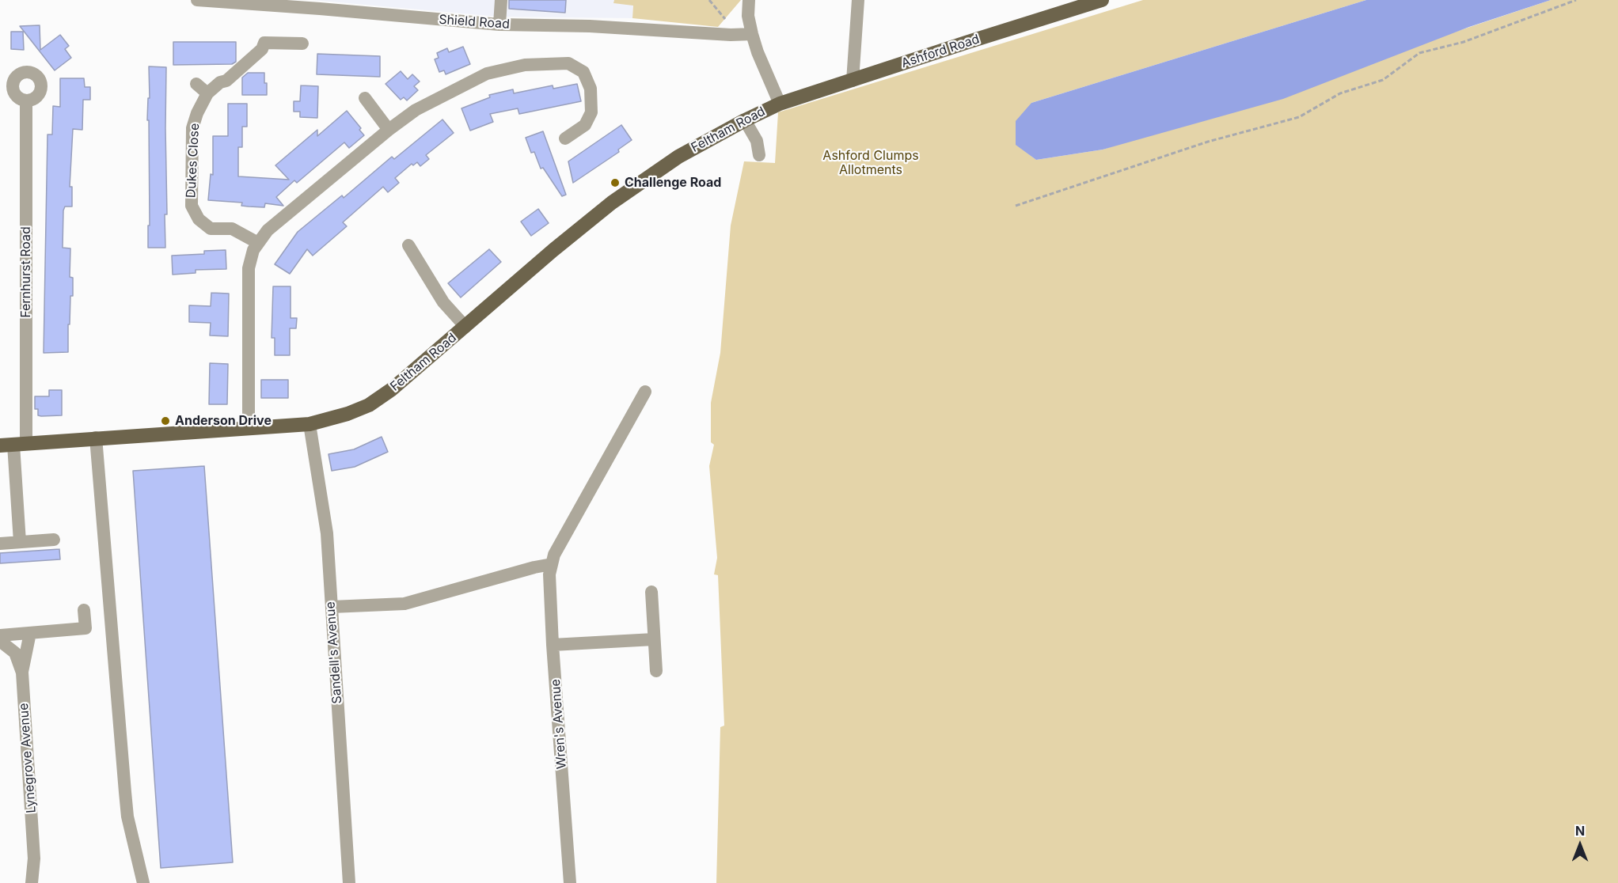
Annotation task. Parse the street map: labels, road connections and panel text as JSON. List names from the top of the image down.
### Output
{
  "streets": {
    "main road": ["Ashford Road", "Feltham Road"],
    "street": [
      "Shield Road",
      "Dukes Close",
      "Fernhurst Road",
      "Sandell's Avenue",
      "Wren's Avenue",
      "Lynegrove Avenue"
    ]
  },
  "crossings": [
    ["Ashford Road", "Feltham Road"],
    ["Feltham Road", "Fernhurst Road"],
    ["Feltham Road", "Sandell's Avenue"]
  ],
  "parks": ["Ashford Clumps Allotments"],
  "places": ["Challenge Road", "Anderson Drive"],
  "north": "top"
}
